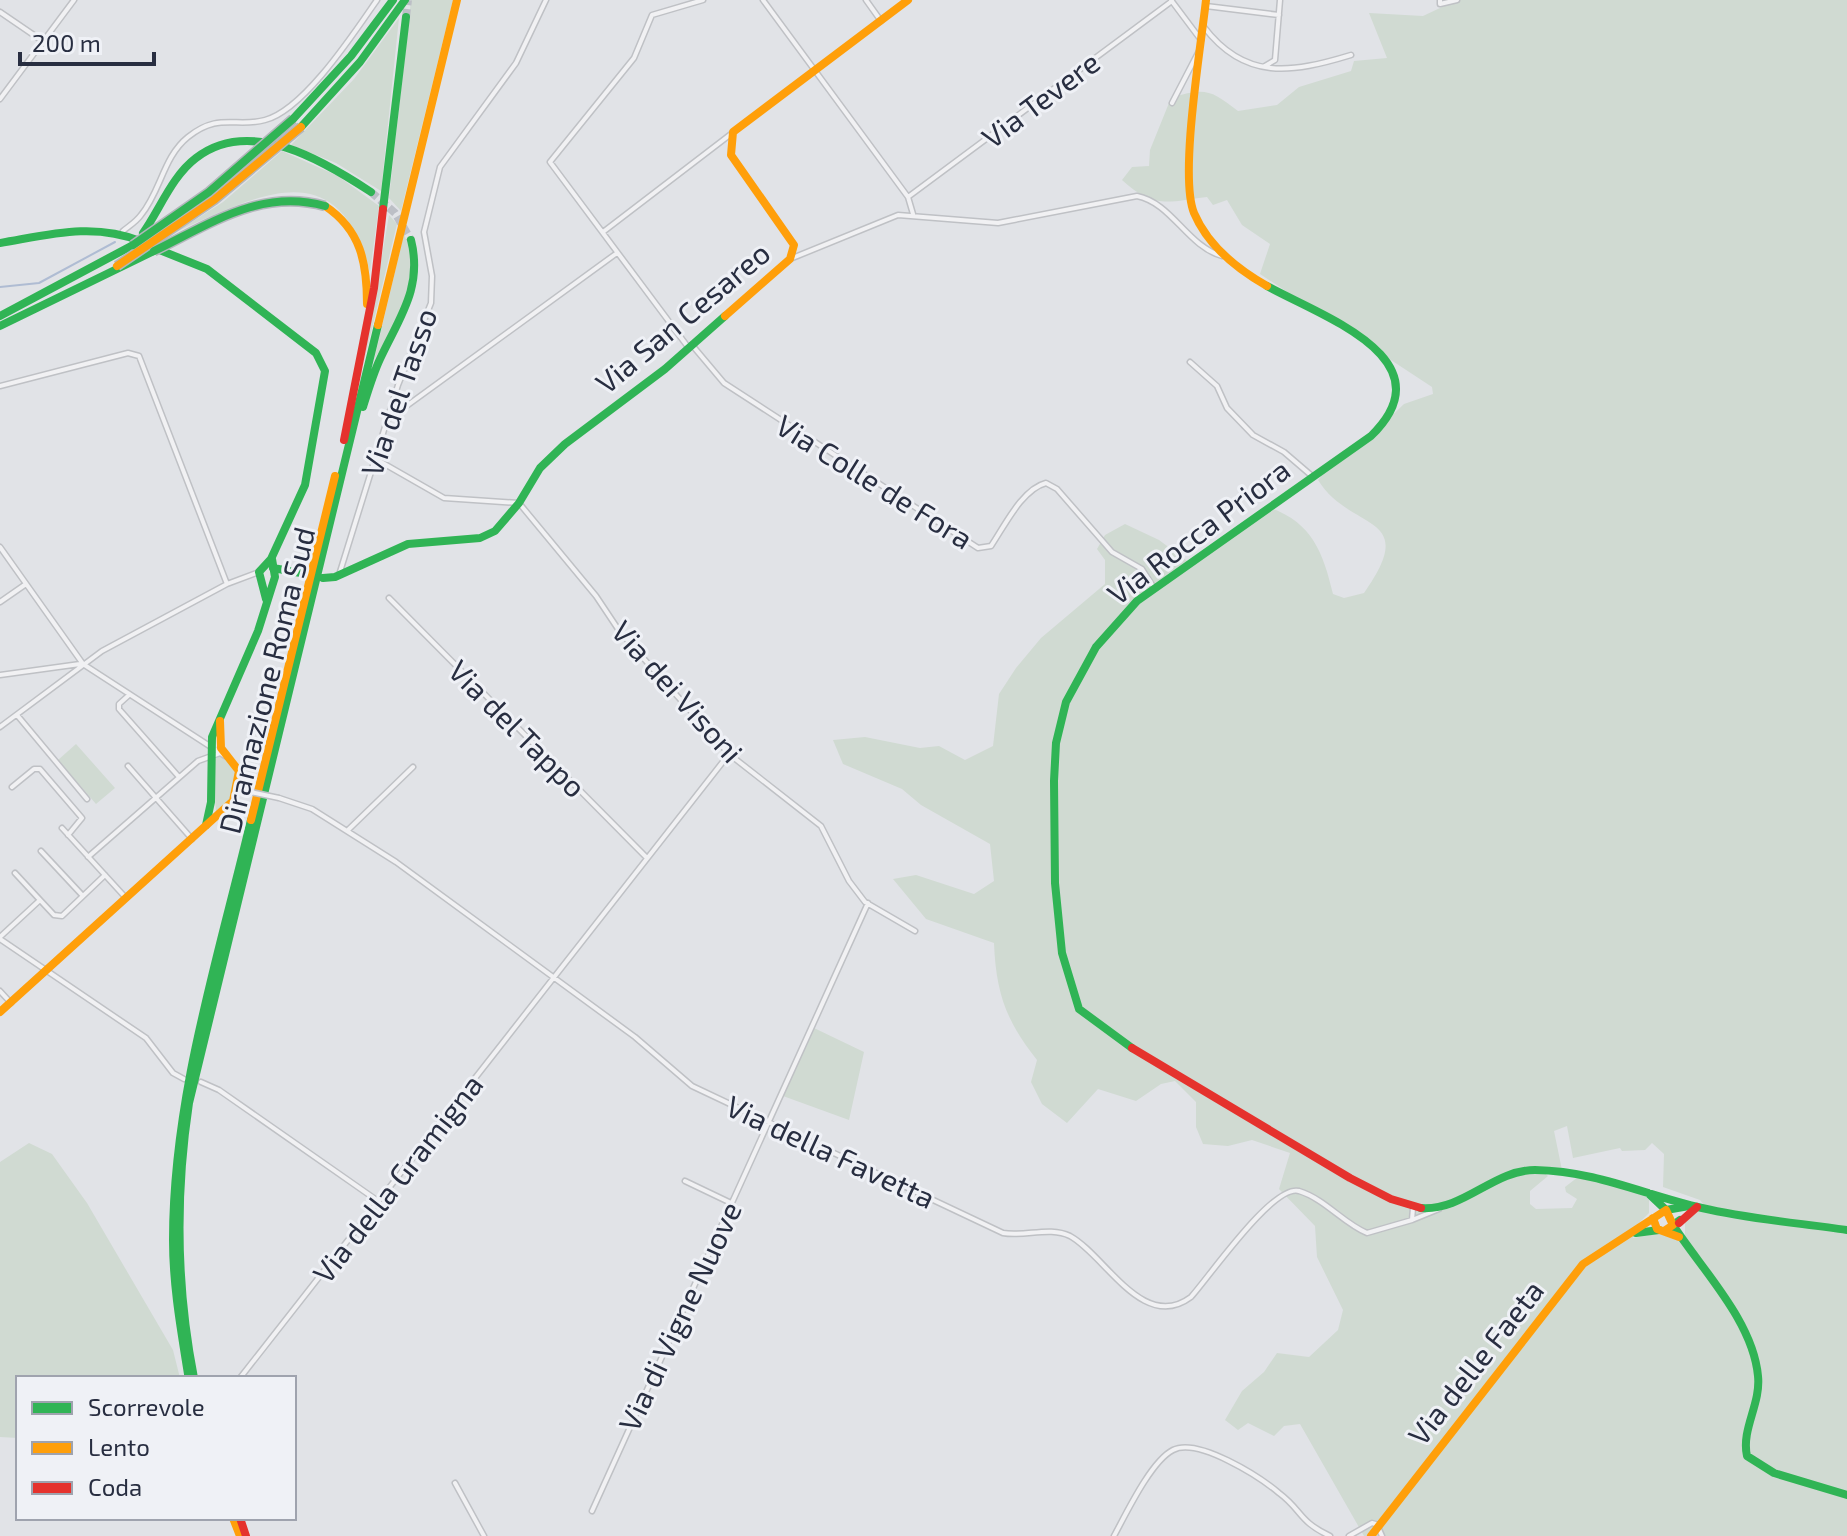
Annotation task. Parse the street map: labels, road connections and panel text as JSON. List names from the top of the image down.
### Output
{
  "streets": {
    "main road": [
      "Via San Cesareo",
      "Via Rocca Priora",
      "Diramazione Roma Sud",
      "Via delle Faeta"
    ],
    "street": [
      "Via Tevere",
      "Via del Tasso",
      "Via Colle de Fora",
      "Via dei Visoni",
      "Via del Tappo",
      "Via della Favetta",
      "Via della Gramigna",
      "Via di Vigne Nuove"
    ]
  },
  "crossings": [
    ["Via San Cesareo", "Via del Tasso"],
    ["Via San Cesareo", "Via Colle de Fora"],
    ["Via San Cesareo", "Via dei Visoni"],
    ["Via Colle de Fora", "Via Rocca Priora"],
    ["Via dei Visoni", "Via della Gramigna"],
    ["Via dei Visoni", "Via di Vigne Nuove"],
    ["Via del Tappo", "Via della Gramigna"],
    ["Via della Favetta", "Via della Gramigna"],
    ["Via della Favetta", "Via di Vigne Nuove"]
  ],
  "legend": ["Scorrevole", "Lento", "Coda"],
  "scale_bar": "200 m"
}
